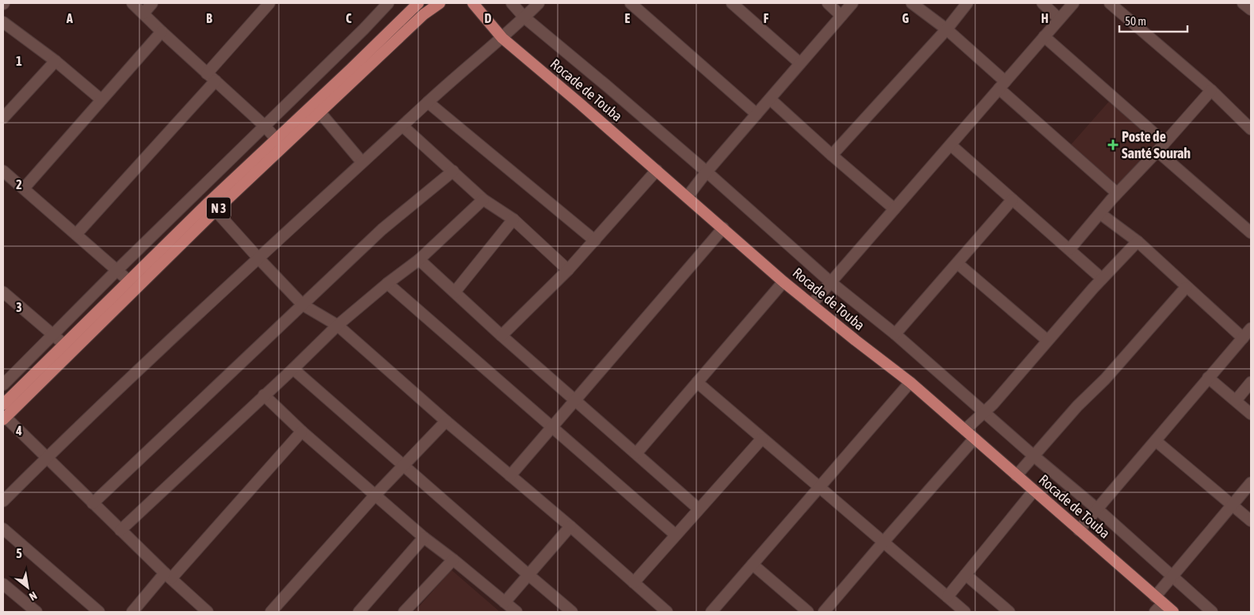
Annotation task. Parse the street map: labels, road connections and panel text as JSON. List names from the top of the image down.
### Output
{
  "streets": {
    "main road": ["Rocade de Touba", "N 3"]
  },
  "places": {
    "health": ["Poste de Santé Sourah"]
  },
  "scale_bar": "50 m",
  "north": "bottom right",
  "grid": {
    "columns": [
      "A",
      "B",
      "C",
      "D",
      "E",
      "F",
      "G",
      "H"
    ],
    "rows": [
      "1",
      "2",
      "3",
      "4",
      "5"
    ]
  }
}
